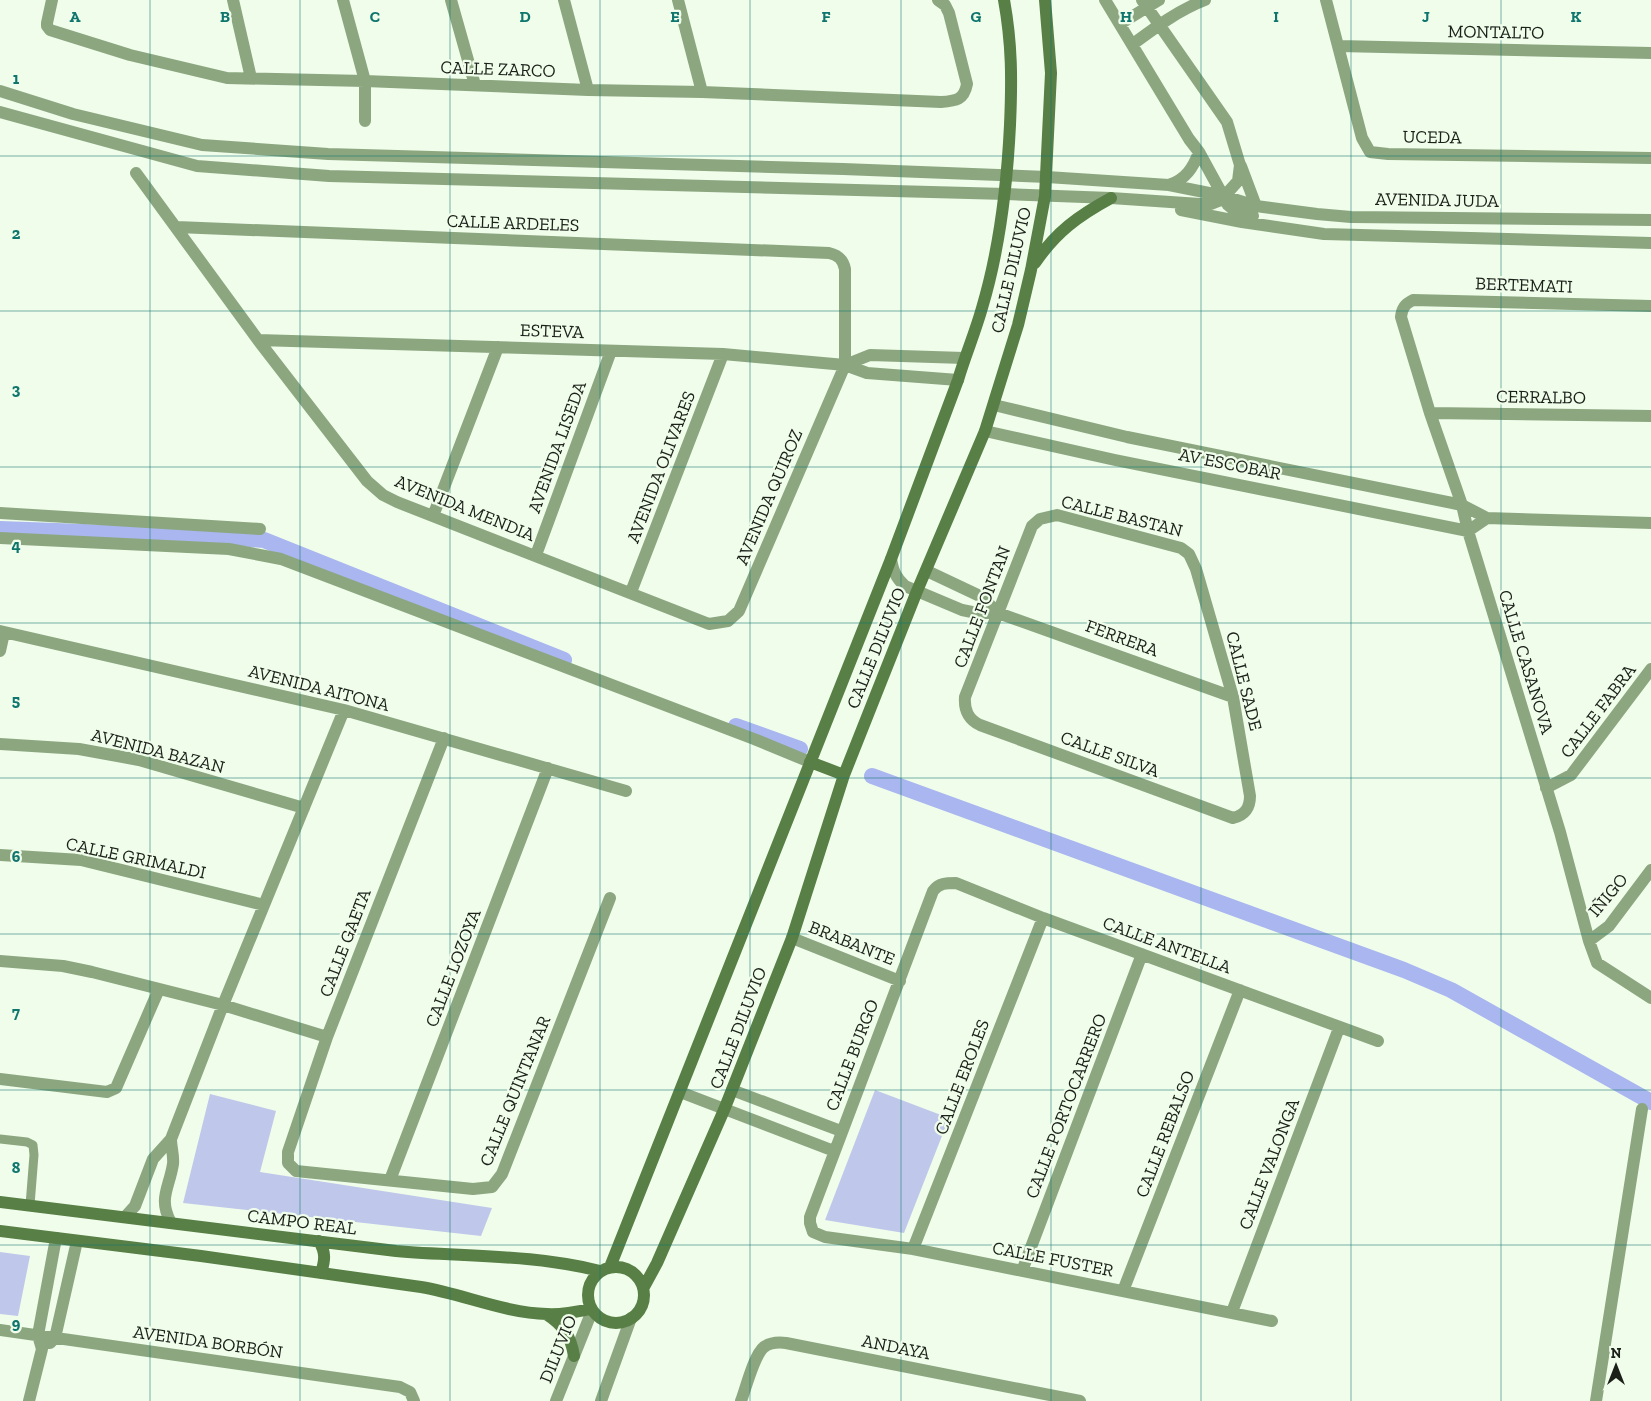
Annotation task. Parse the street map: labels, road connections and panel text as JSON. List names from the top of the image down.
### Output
{
  "streets": {
    "street": [
      "MONTALTO",
      "CALLE ZARCO",
      "UCEDA",
      "AVENIDA JUDA",
      "CALLE ARDELES",
      "CALLE DILUVIO",
      "BERTEMATI",
      "ESTEVA",
      "CERRALBO",
      "AVENIDA LISEDA",
      "AV ESCOBAR",
      "AVENIDA OLIVARES",
      "AVENIDA QUIROZ",
      "AVENIDA MENDIA",
      "CALLE BASTAN",
      "CALLE FONTAN",
      "FERRERA",
      "CALLE CASANOVA",
      "CALLE SADE",
      "AVENIDA AITONA",
      "CALLE FABRA",
      "AVENIDA BAZAN",
      "CALLE SILVA",
      "CALLE GRIMALDI",
      "IÑIGO",
      "CALLE GAETA",
      "BRABANTE",
      "CALLE ANTELLA",
      "CALLE LOZOYA",
      "CALLE BURGO",
      "CALLE EROLES",
      "CALLE QUINTANAR",
      "CALLE PORTOCARRERO",
      "CALLE REBALSO",
      "CALLE VALONGA",
      "CAMPO REAL",
      "CALLE FUSTER",
      "AVENIDA BORBÓN",
      "ANDAYA",
      "DILUVIO"
    ]
  },
  "crossings": [
    ["MONTALTO", "UCEDA"],
    ["AVENIDA JUDA", "CALLE DILUVIO"],
    ["CALLE ARDELES", "ESTEVA"],
    ["CALLE ARDELES", "AVENIDA QUIROZ"],
    ["CALLE ARDELES", "AVENIDA MENDIA"],
    ["CALLE DILUVIO", "ESTEVA"],
    ["CALLE DILUVIO", "AV ESCOBAR"],
    ["CALLE DILUVIO", "FERRERA"],
    ["CALLE DILUVIO", "BRABANTE"],
    ["CALLE DILUVIO", "CAMPO REAL"],
    ["CALLE DILUVIO", "DILUVIO"],
    ["BERTEMATI", "CALLE CASANOVA"],
    ["ESTEVA", "AVENIDA LISEDA"],
    ["ESTEVA", "AVENIDA OLIVARES"],
    ["ESTEVA", "AVENIDA QUIROZ"],
    ["ESTEVA", "AVENIDA MENDIA"],
    ["CERRALBO", "CALLE CASANOVA"],
    ["AVENIDA LISEDA", "AVENIDA MENDIA"],
    ["AV ESCOBAR", "CALLE CASANOVA"],
    ["AVENIDA OLIVARES", "AVENIDA MENDIA"],
    ["AVENIDA QUIROZ", "AVENIDA MENDIA"],
    ["CALLE BASTAN", "CALLE FONTAN"],
    ["CALLE BASTAN", "CALLE SADE"],
    ["CALLE FONTAN", "FERRERA"],
    ["CALLE FONTAN", "CALLE SILVA"],
    ["FERRERA", "CALLE SADE"],
    ["CALLE CASANOVA", "CALLE FABRA"],
    ["CALLE CASANOVA", "IÑIGO"],
    ["CALLE SADE", "CALLE SILVA"],
    ["AVENIDA AITONA", "CALLE GAETA"],
    ["AVENIDA AITONA", "CALLE LOZOYA"],
    ["CALLE GAETA", "CALLE QUINTANAR"],
    ["BRABANTE", "CALLE BURGO"],
    ["CALLE ANTELLA", "CALLE BURGO"],
    ["CALLE ANTELLA", "CALLE EROLES"],
    ["CALLE ANTELLA", "CALLE PORTOCARRERO"],
    ["CALLE ANTELLA", "CALLE REBALSO"],
    ["CALLE ANTELLA", "CALLE VALONGA"],
    ["CALLE LOZOYA", "CALLE QUINTANAR"],
    ["CALLE BURGO", "CALLE FUSTER"],
    ["CALLE EROLES", "CALLE FUSTER"],
    ["CALLE PORTOCARRERO", "CALLE FUSTER"],
    ["CALLE REBALSO", "CALLE FUSTER"],
    ["CALLE VALONGA", "CALLE FUSTER"],
    ["CAMPO REAL", "DILUVIO"]
  ],
  "north": "top",
  "grid": {
    "columns": [
      "A",
      "B",
      "C",
      "D",
      "E",
      "F",
      "G",
      "H",
      "I",
      "J",
      "K"
    ],
    "rows": [
      "1",
      "2",
      "3",
      "4",
      "5",
      "6",
      "7",
      "8",
      "9"
    ]
  }
}
